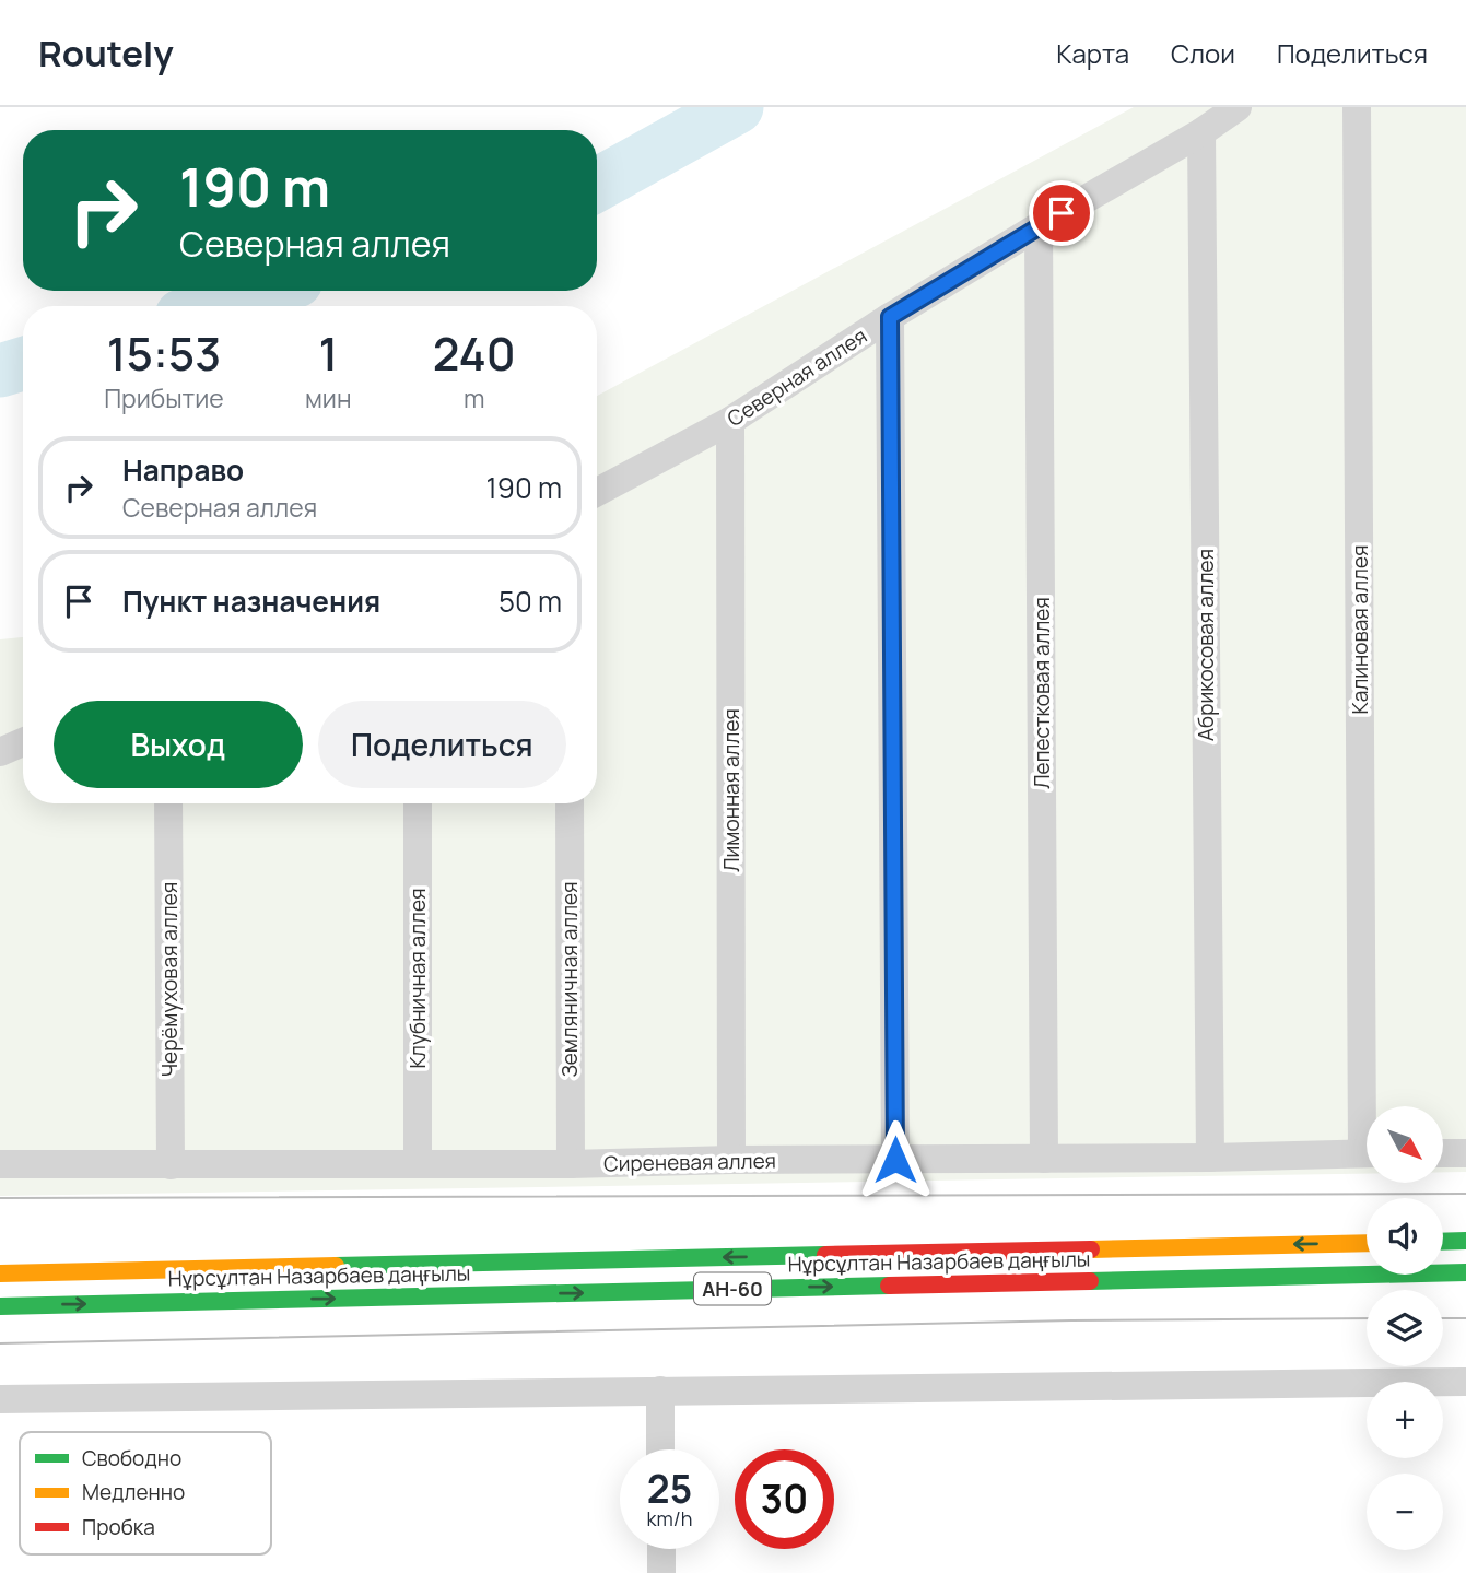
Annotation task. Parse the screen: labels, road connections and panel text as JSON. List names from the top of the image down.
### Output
{
  "streets": {
    "main road": ["Нұрсұлтан Назарбаев даңғылы", "АН-60"],
    "street": [
      "Северная аллея",
      "Калиновая аллея",
      "Абрикосовая аллея",
      "Лепестковая аллея",
      "Лимонная аллея",
      "Клубничная аллея",
      "Черёмуховая аллея",
      "Земляничная аллея",
      "Сиреневая аллея"
    ]
  },
  "crossings": [
    ["Северная аллея", "Абрикосовая аллея"],
    ["Северная аллея", "Лепестковая аллея"],
    ["Северная аллея", "Лимонная аллея"],
    ["Абрикосовая аллея", "Сиреневая аллея"],
    ["Лепестковая аллея", "Сиреневая аллея"],
    ["Лимонная аллея", "Сиреневая аллея"],
    ["Клубничная аллея", "Сиреневая аллея"],
    ["Черёмуховая аллея", "Сиреневая аллея"],
    ["Земляничная аллея", "Сиреневая аллея"]
  ],
  "legend": ["Свободно", "Медленно", "Пробка"],
  "north": "bottom right",
  "page": {
    "header": "Routely",
    "nav": ["Карта", "Слои", "Поделиться"],
    "turn": ["190 m", "Северная аллея"],
    "eta": [
      "15:53",
      "Прибытие",
      "1",
      "мин",
      "240",
      "m"
    ],
    "list": [
      {
        "name": "Направо",
        "note": "Северная аллея",
        "value": "190 m"
      },
      {
        "name": "Пункт назначения",
        "value": "50 m"
      }
    ],
    "buttons": ["Выход", "Поделиться"],
    "map_buttons": ["+", "−"],
    "speed": "25 km/h",
    "limit": "30"
  }
}
